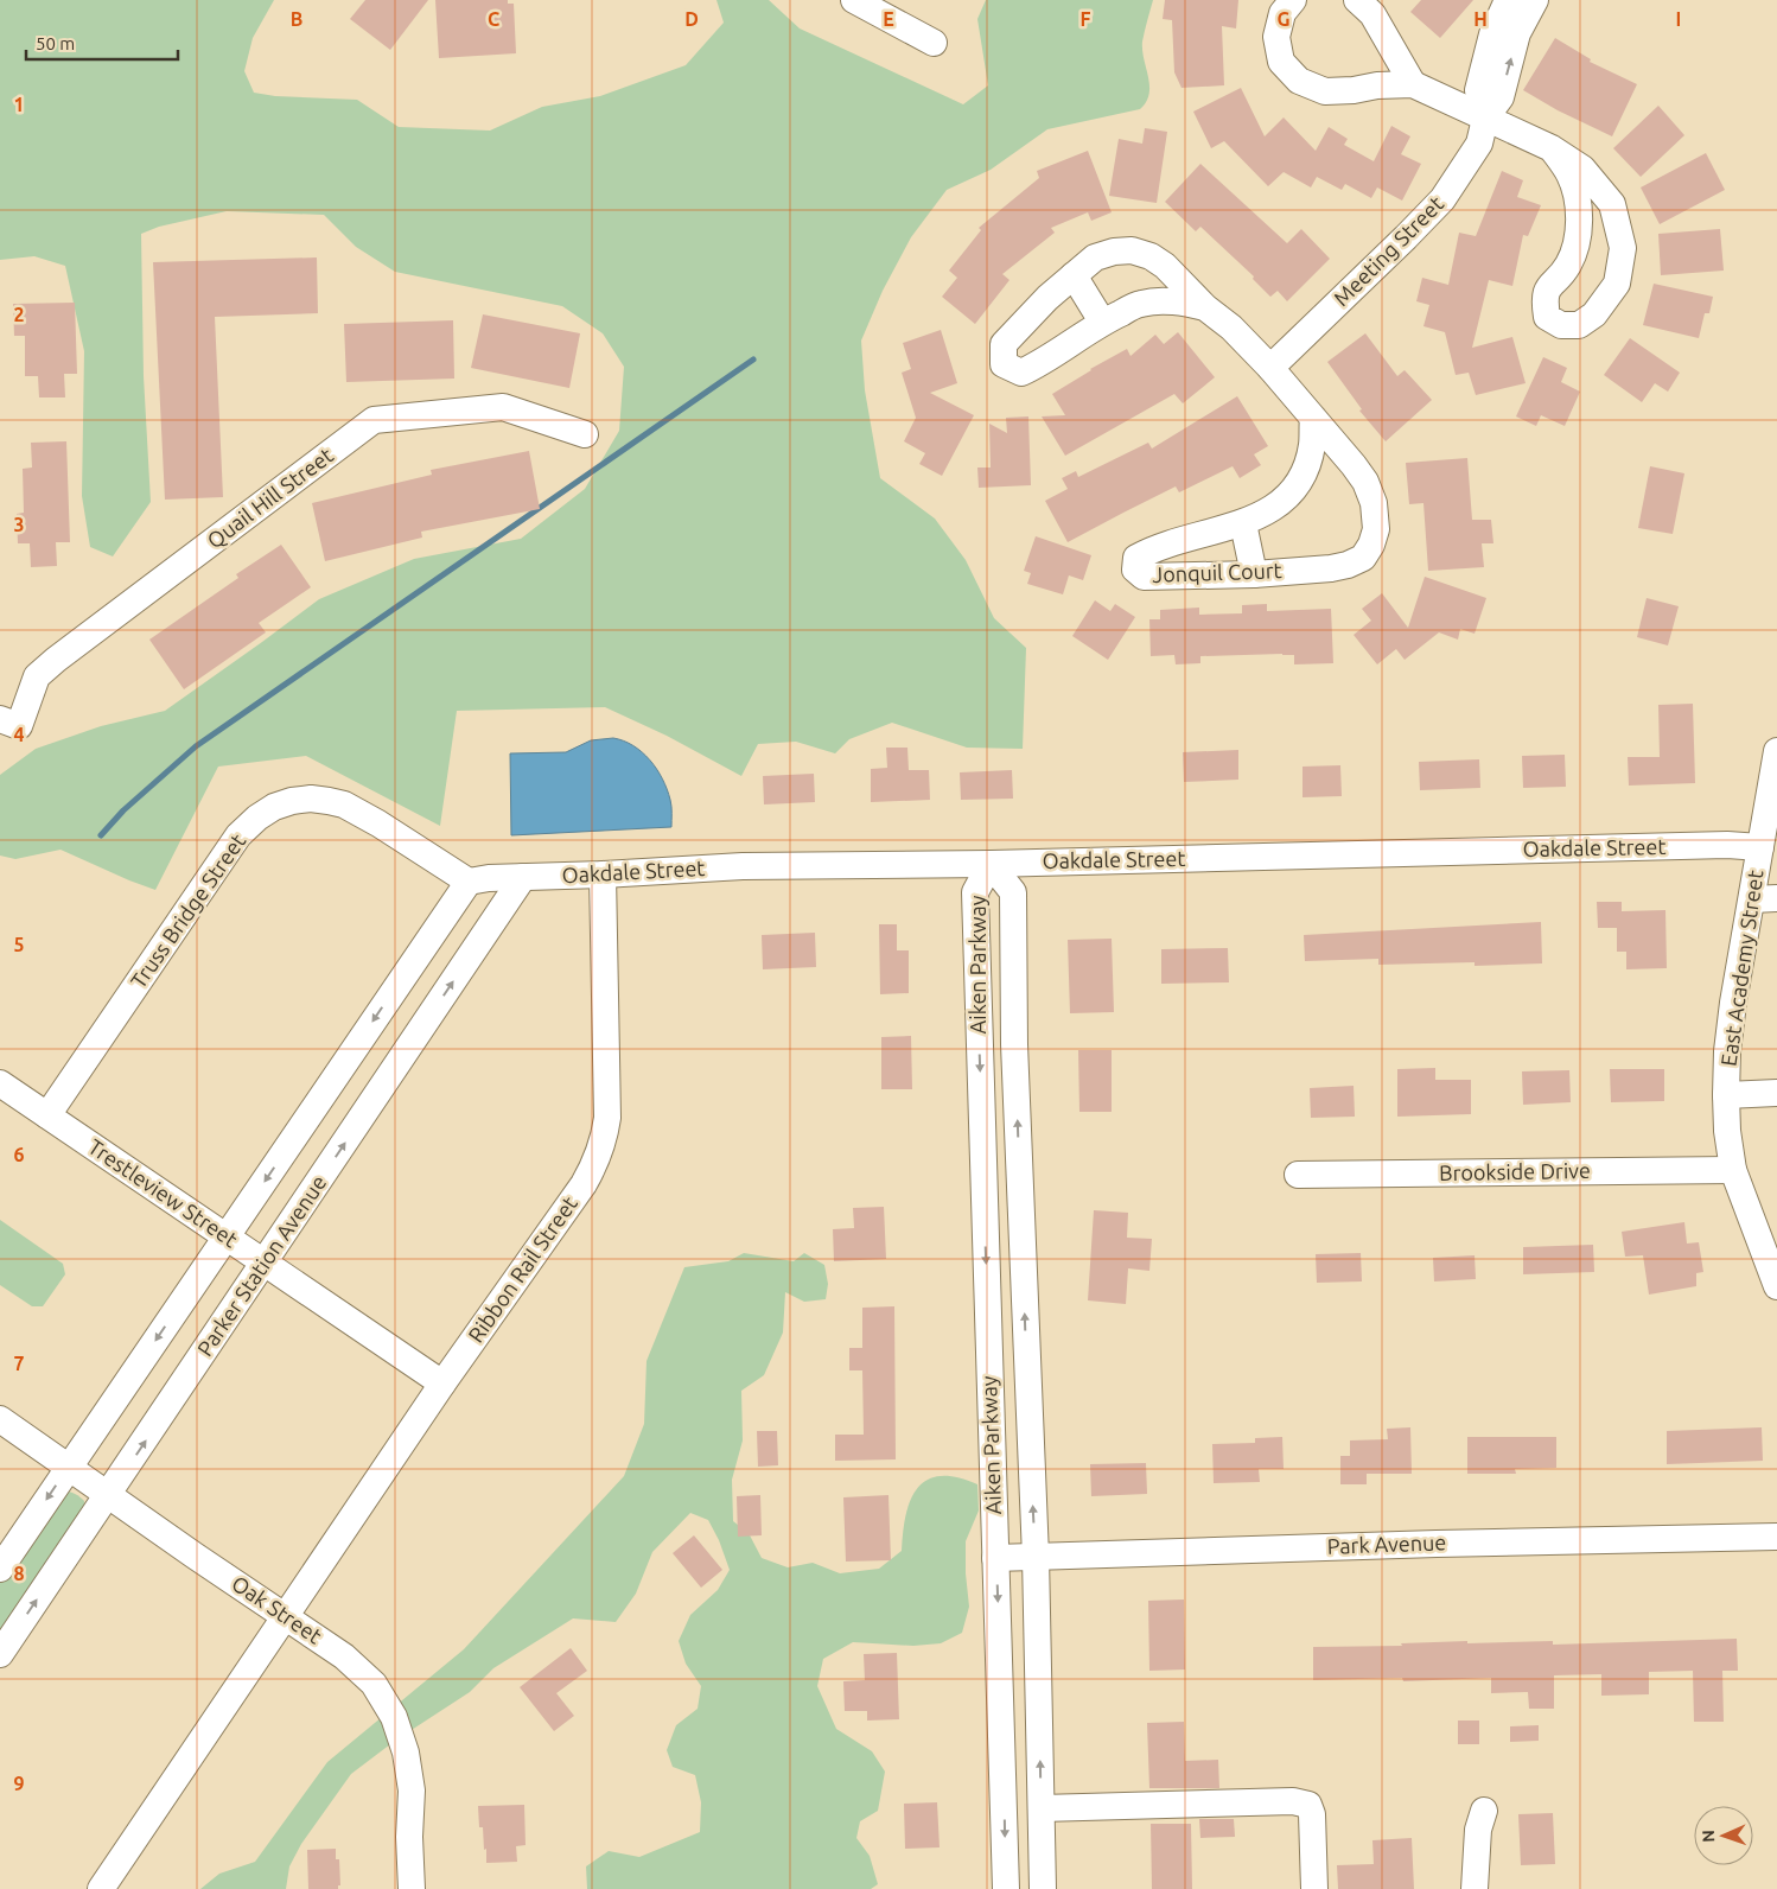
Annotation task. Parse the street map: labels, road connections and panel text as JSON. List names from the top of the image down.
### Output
{
  "streets": {
    "street": [
      "Meeting Street",
      "Quail Hill Street",
      "Jonquil Court",
      "Oakdale Street",
      "Truss Bridge Street",
      "Aiken Parkway",
      "East Academy Street",
      "Brookside Drive",
      "Trestleview Street",
      "Parker Station Avenue",
      "Ribbon Rail Street",
      "Park Avenue",
      "Oak Street"
    ]
  },
  "crossings": [
    ["Meeting Street", "Jonquil Court"],
    ["Oakdale Street", "Truss Bridge Street"],
    ["Oakdale Street", "Aiken Parkway"],
    ["Oakdale Street", "East Academy Street"],
    ["Oakdale Street", "Parker Station Avenue"],
    ["Oakdale Street", "Ribbon Rail Street"],
    ["Truss Bridge Street", "Trestleview Street"],
    ["Aiken Parkway", "Park Avenue"],
    ["East Academy Street", "Brookside Drive"],
    ["Trestleview Street", "Parker Station Avenue"],
    ["Trestleview Street", "Ribbon Rail Street"],
    ["Parker Station Avenue", "Oak Street"],
    ["Ribbon Rail Street", "Oak Street"]
  ],
  "scale_bar": "50 m",
  "north": "left",
  "grid": {
    "columns": [
      "B",
      "C",
      "D",
      "E",
      "F",
      "G",
      "H",
      "I"
    ],
    "rows": [
      "1",
      "2",
      "3",
      "4",
      "5",
      "6",
      "7",
      "8",
      "9"
    ]
  }
}
